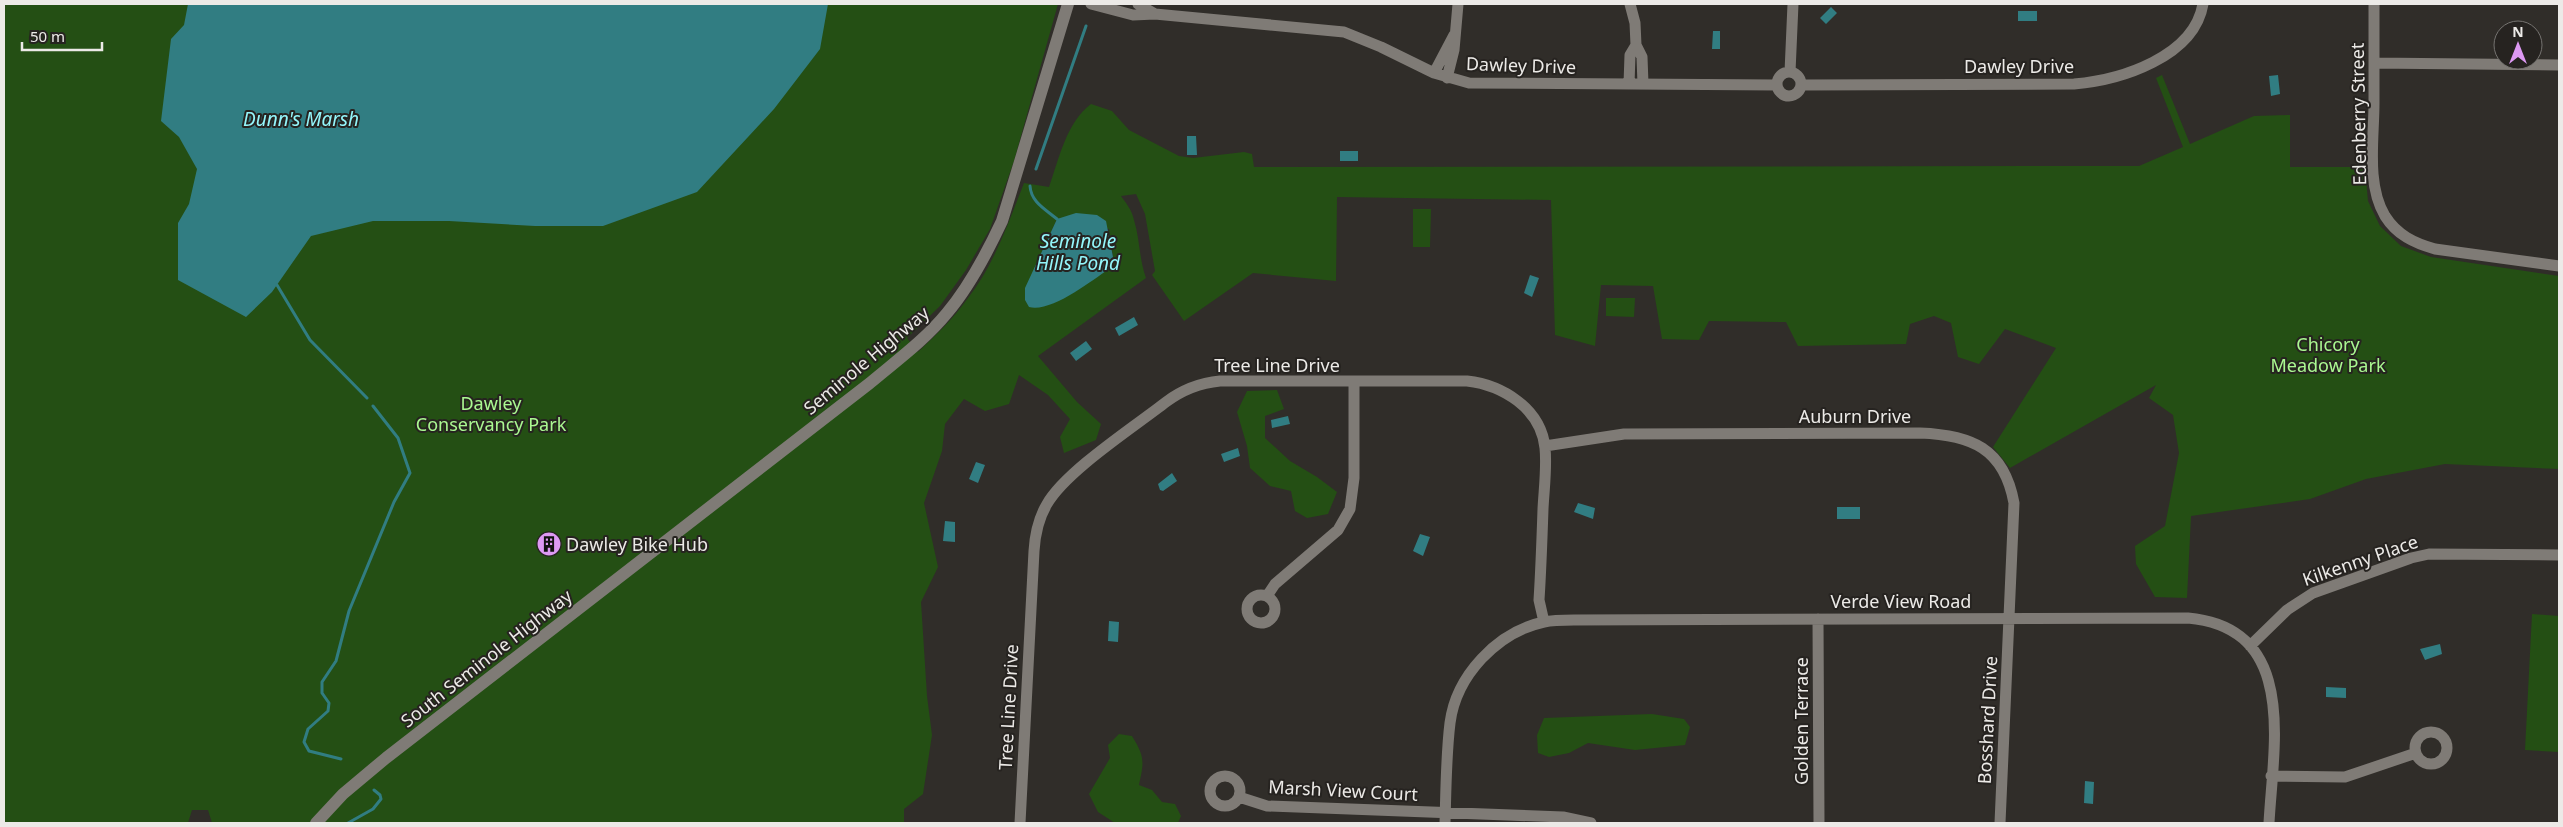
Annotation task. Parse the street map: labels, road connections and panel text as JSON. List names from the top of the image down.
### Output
{
  "streets": {
    "street": [
      "Dawley Drive",
      "Edenberry Street",
      "Seminole Highway",
      "Tree Line Drive",
      "Auburn Drive",
      "Kilkenny Place",
      "Verde View Road",
      "South Seminole Highway",
      "Bosshard Drive",
      "Golden Terrace",
      "Marsh View Court"
    ]
  },
  "crossings": [
    ["Seminole Highway", "South Seminole Highway"],
    ["Tree Line Drive", "Auburn Drive"],
    ["Tree Line Drive", "Verde View Road"],
    ["Auburn Drive", "Verde View Road"],
    ["Auburn Drive", "Bosshard Drive"],
    ["Kilkenny Place", "Verde View Road"],
    ["Verde View Road", "Bosshard Drive"],
    ["Verde View Road", "Golden Terrace"],
    ["Verde View Road", "Marsh View Court"]
  ],
  "water": ["Dunn's Marsh", "Seminole Hills Pond"],
  "parks": ["Chicory Meadow Park", "Dawley Conservancy Park"],
  "places": {
    "building": ["Dawley Bike Hub"]
  },
  "scale_bar": "50 m",
  "north": "top"
}
